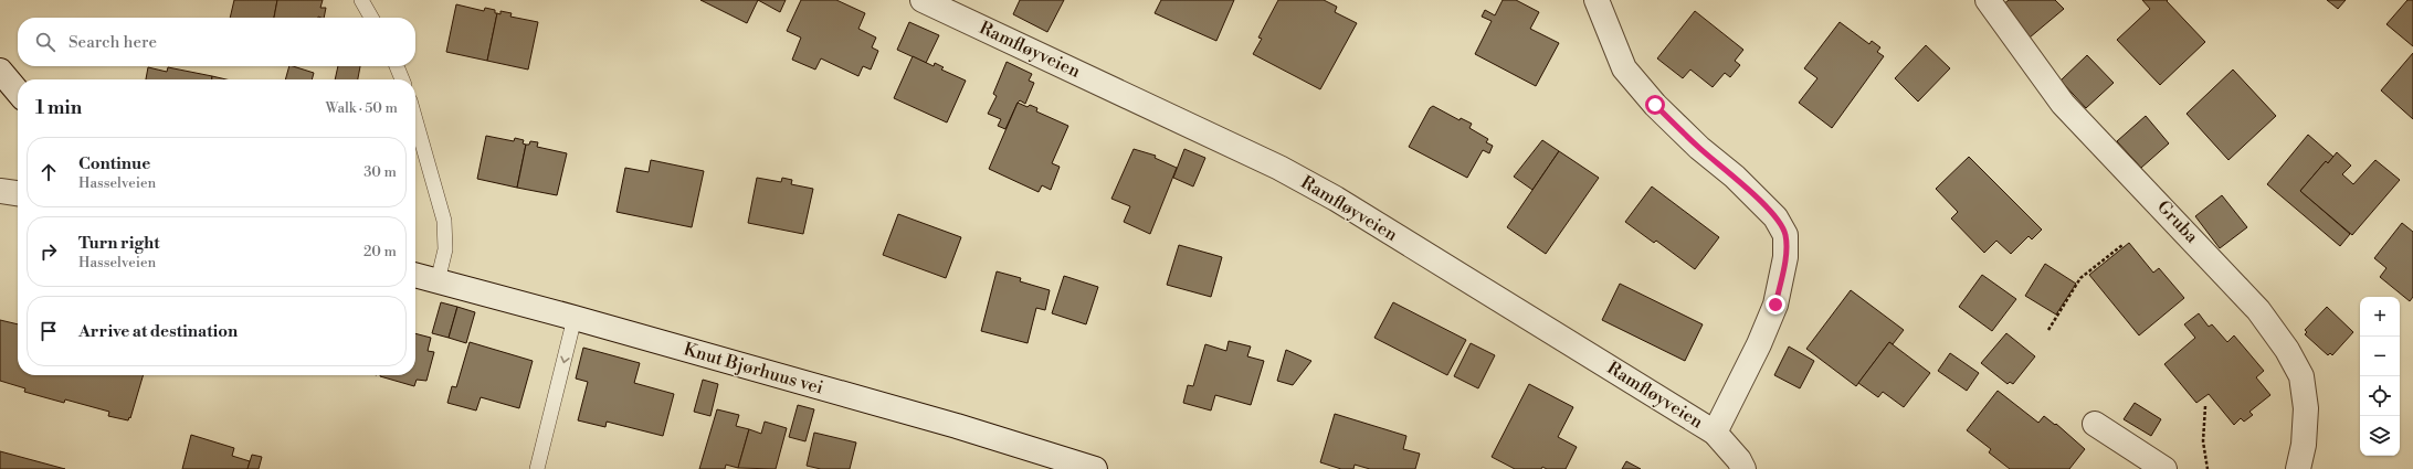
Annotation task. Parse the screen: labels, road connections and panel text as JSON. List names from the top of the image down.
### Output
{
  "streets": {
    "street": ["Ramfløyveien", "Gruba", "Knut Bjørhuus vei"]
  },
  "page": {
    "search": "Search here",
    "heading": ["1 min", "Walk · 50 m"],
    "list": [
      ["Continue", "Hasselveien", "30 m"],
      ["Turn right", "Hasselveien", "20 m"],
      "Arrive at destination"
    ],
    "map_buttons": ["+", "−"]
  }
}
